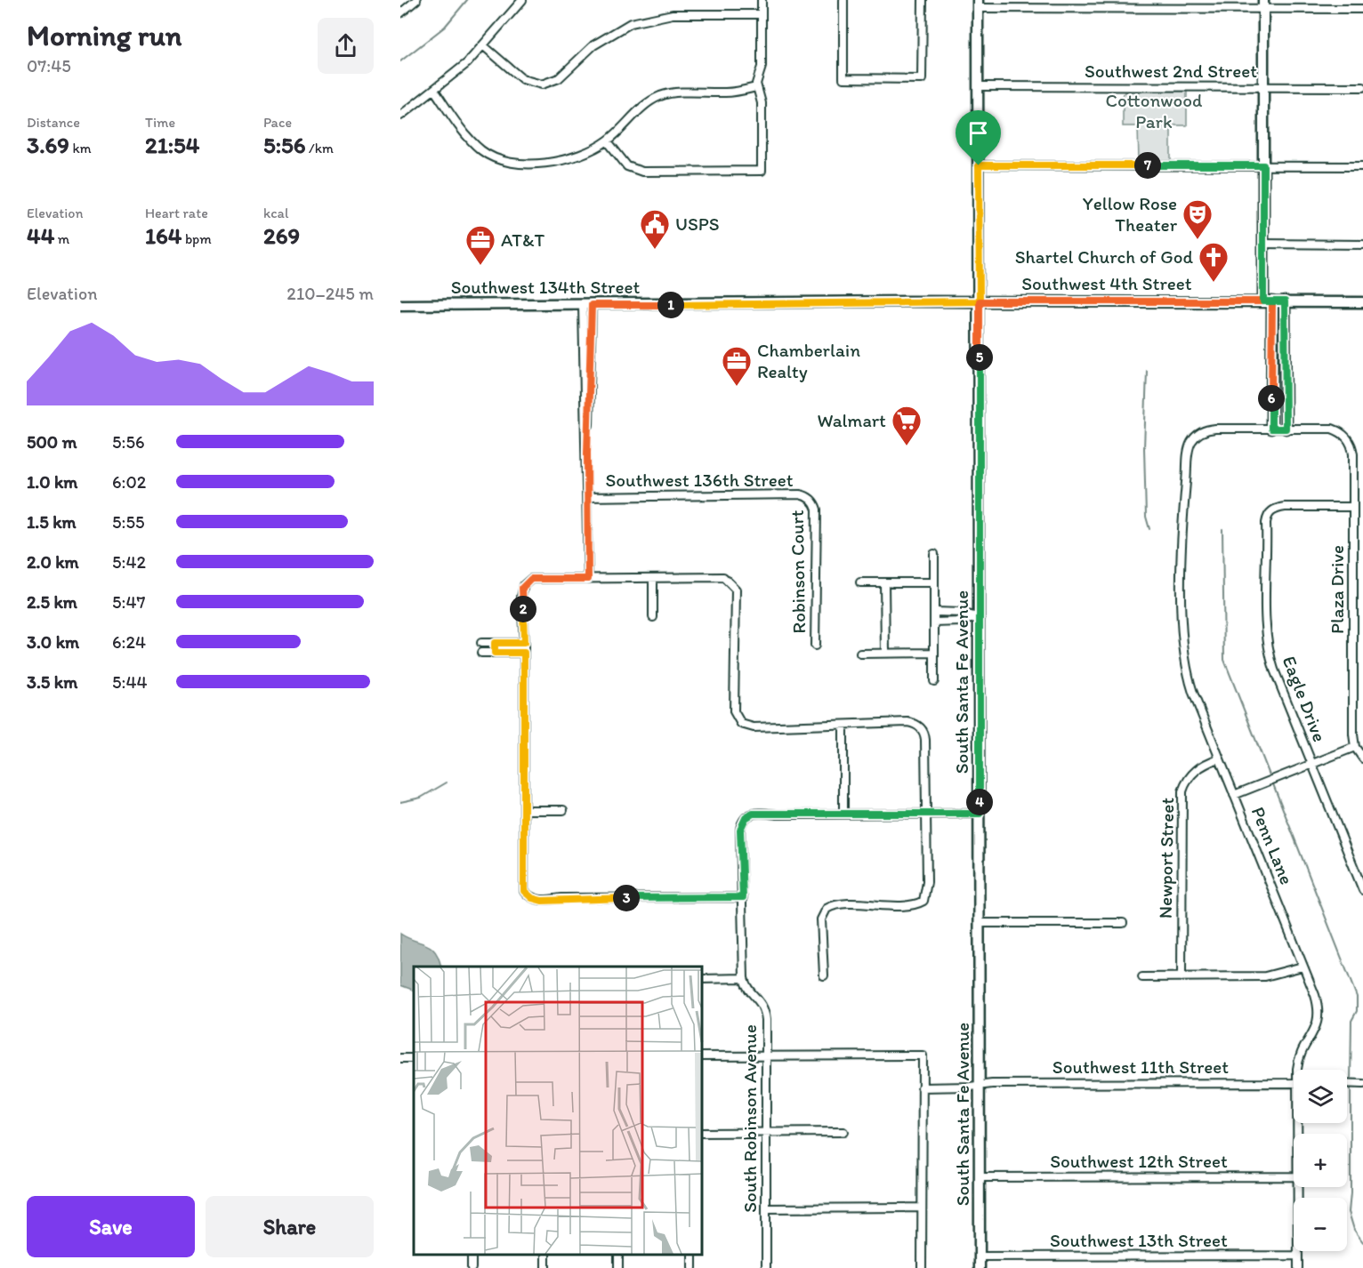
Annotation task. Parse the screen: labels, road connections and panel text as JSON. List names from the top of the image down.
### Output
{
  "streets": {
    "main road": ["Southwest 4th Street", "Southwest 134th Street", "South Santa Fe Avenue"],
    "street": [
      "Southwest 2nd Street",
      "Southwest 136th Street",
      "Robinson Court",
      "Plaza Drive",
      "Eagle Drive",
      "Penn Lane",
      "Newport Street",
      "Southwest 11th Street",
      "South Robinson Avenue",
      "Southwest 12th Street",
      "Southwest 13th Street"
    ]
  },
  "crossings": [
    ["Southwest 2nd Street", "South Santa Fe Avenue"],
    ["Southwest 4th Street", "Southwest 134th Street"],
    ["Southwest 4th Street", "South Santa Fe Avenue"],
    ["Southwest 134th Street", "South Santa Fe Avenue"],
    ["Southwest 136th Street", "Robinson Court"],
    ["Plaza Drive", "Eagle Drive"],
    ["South Santa Fe Avenue", "Southwest 11th Street"],
    ["South Santa Fe Avenue", "Southwest 12th Street"],
    ["South Santa Fe Avenue", "Southwest 13th Street"],
    ["Penn Lane", "Newport Street"],
    ["Penn Lane", "Southwest 13th Street"]
  ],
  "parks": ["Cottonwood Park"],
  "places": {
    "theatre": ["Yellow Rose Theater"],
    "public building": ["USPS"],
    "office": ["AT&T", "Chamberlain Realty"],
    "church": ["Shartel Church of God"],
    "supermarket": ["Walmart"]
  },
  "page": {
    "heading": ["Morning run", "07:45"],
    "stats": [
      ["Distance", "3.69 km"],
      ["Time", "21:54"],
      ["Pace", "5:56 /km"],
      ["Elevation", "44 m"],
      ["Heart rate", "164 bpm"],
      ["kcal", "269"]
    ],
    "pins": [
      "7",
      "1",
      "5",
      "6",
      "2",
      "4",
      "3"
    ],
    "chart": ["Elevation", "210–245 m"],
    "list": [
      {
        "name": "500 m",
        "note": "5:56"
      },
      {
        "name": "1.0 km",
        "note": "6:02"
      },
      {
        "name": "1.5 km",
        "note": "5:55"
      },
      {
        "name": "2.0 km",
        "note": "5:42"
      },
      {
        "name": "2.5 km",
        "note": "5:47"
      },
      {
        "name": "3.0 km",
        "note": "6:24"
      },
      {
        "name": "3.5 km",
        "note": "5:44"
      }
    ],
    "map_buttons": ["+", "−"],
    "buttons": ["Save", "Share"]
  }
}
